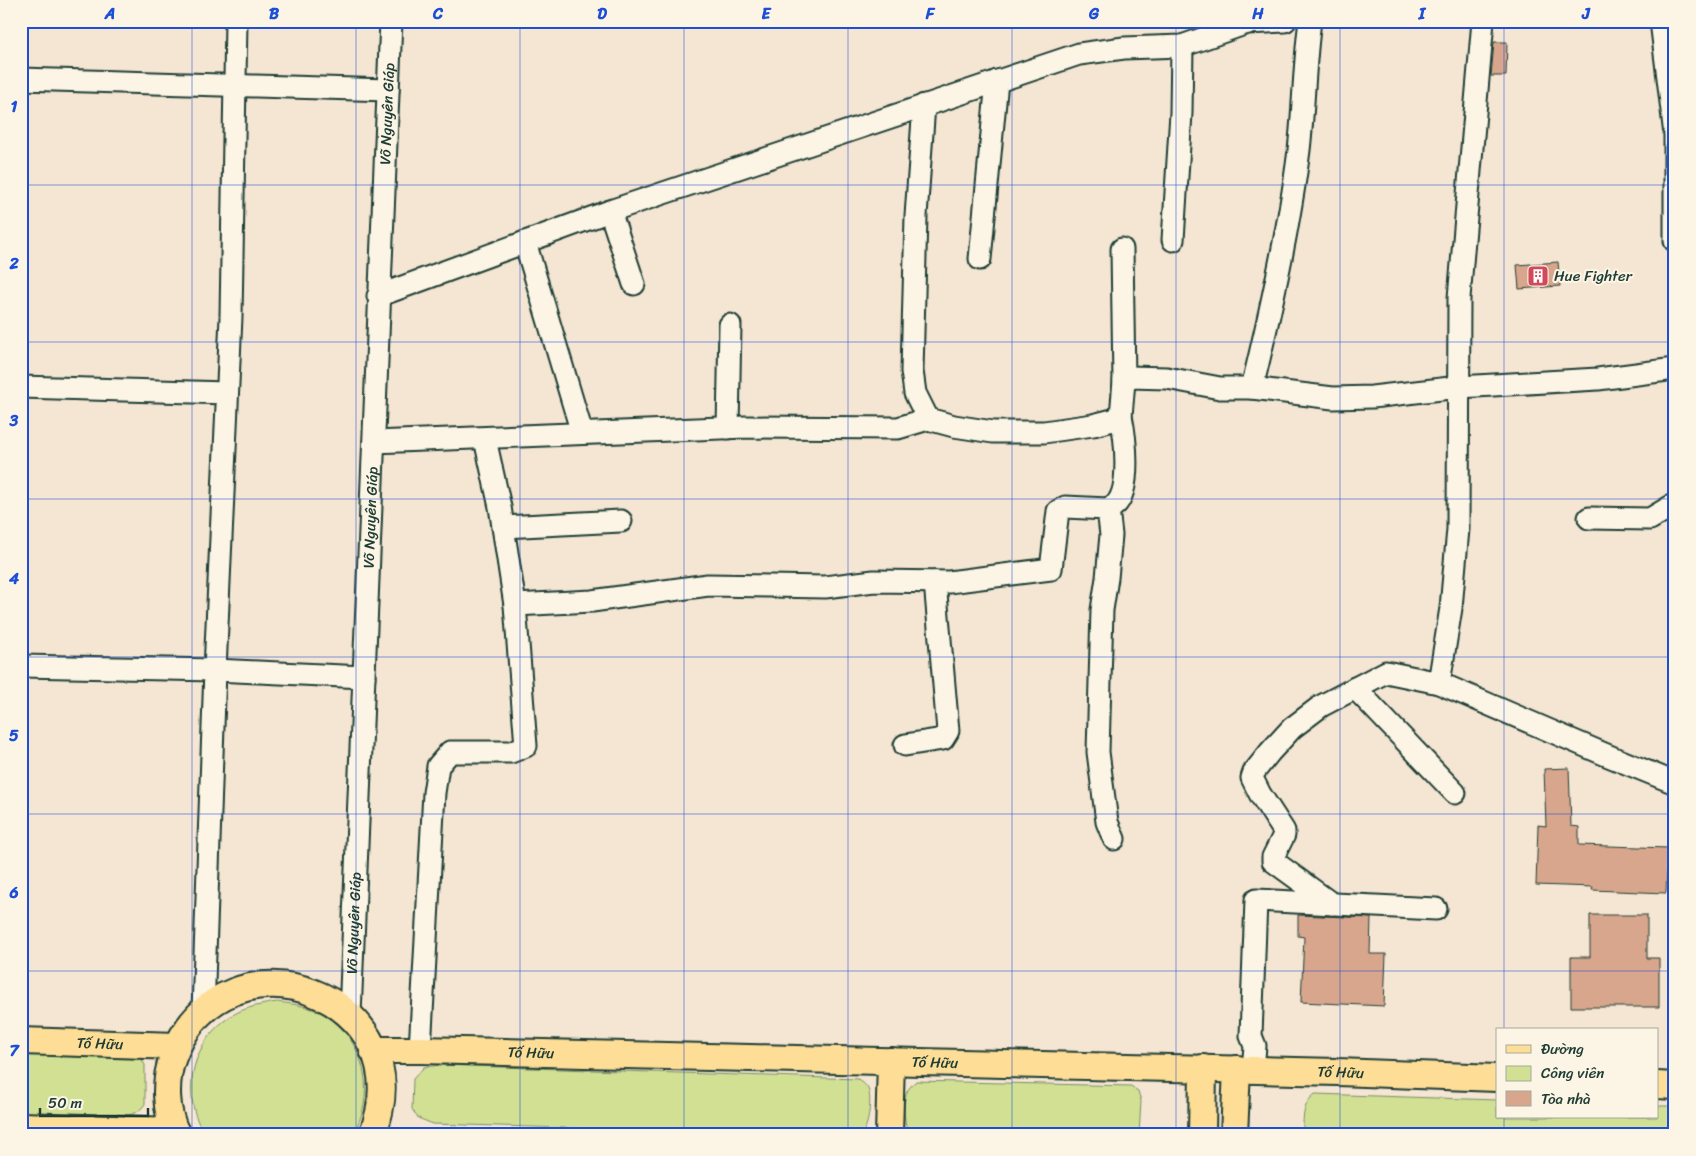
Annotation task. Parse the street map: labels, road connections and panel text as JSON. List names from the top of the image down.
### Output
{
  "streets": {
    "main road": ["Tố Hữu"],
    "street": ["Võ Nguyên Giáp"]
  },
  "places": {
    "building": ["Hue Fighter"]
  },
  "legend": ["Đường", "Công viên", "Tòa nhà"],
  "scale_bar": "50 m",
  "grid": {
    "columns": [
      "A",
      "B",
      "C",
      "D",
      "E",
      "F",
      "G",
      "H",
      "I",
      "J"
    ],
    "rows": [
      "1",
      "2",
      "3",
      "4",
      "5",
      "6",
      "7"
    ]
  }
}
